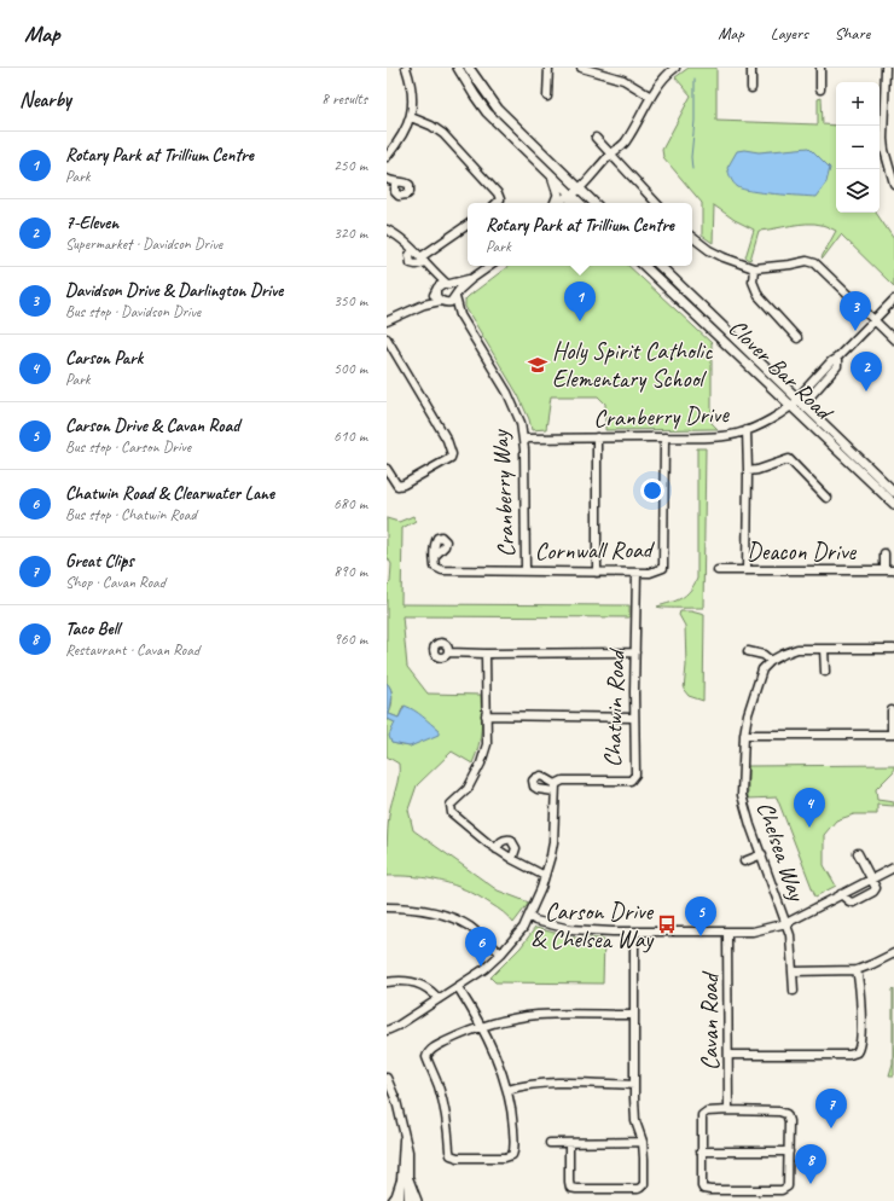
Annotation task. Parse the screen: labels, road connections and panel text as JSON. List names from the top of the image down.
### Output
{
  "streets": {
    "main road": ["Clover Bar Road"],
    "street": [
      "Cranberry Drive",
      "Cranberry Way",
      "Cornwall Road",
      "Deacon Drive",
      "Chatwin Road",
      "Chelsea Way",
      "Cavan Road"
    ]
  },
  "crossings": [
    ["Clover Bar Road", "Cranberry Drive"],
    ["Cranberry Drive", "Cranberry Way"],
    ["Cranberry Drive", "Cornwall Road"],
    ["Cranberry Way", "Cornwall Road"],
    ["Cornwall Road", "Chatwin Road"]
  ],
  "places": {
    "school or university": ["Holy Spirit Catholic Elementary School"],
    "bus stop": ["Carson Drive & Chelsea Way"]
  },
  "page": {
    "header": "Map",
    "nav": ["Map", "Layers", "Share"],
    "heading": ["Nearby", "8 results"],
    "map_buttons": ["+", "−"],
    "list": [
      {
        "mark": "1",
        "name": "Rotary Park at Trillium Centre",
        "note": "Park",
        "value": "250 m"
      },
      {
        "mark": "2",
        "name": "7-Eleven",
        "note": "Supermarket · Davidson Drive",
        "value": "320 m"
      },
      {
        "mark": "3",
        "name": "Davidson Drive & Darlington Drive",
        "note": "Bus stop · Davidson Drive",
        "value": "350 m"
      },
      {
        "mark": "4",
        "name": "Carson Park",
        "note": "Park",
        "value": "500 m"
      },
      {
        "mark": "5",
        "name": "Carson Drive & Cavan Road",
        "note": "Bus stop · Carson Drive",
        "value": "610 m"
      },
      {
        "mark": "6",
        "name": "Chatwin Road & Clearwater Lane",
        "note": "Bus stop · Chatwin Road",
        "value": "680 m"
      },
      {
        "mark": "7",
        "name": "Great Clips",
        "note": "Shop · Cavan Road",
        "value": "890 m"
      },
      {
        "mark": "8",
        "name": "Taco Bell",
        "note": "Restaurant · Cavan Road",
        "value": "960 m"
      }
    ],
    "popup": ["Rotary Park at Trillium Centre", "Park"],
    "pins": [
      "1",
      "3",
      "2",
      "4",
      "5",
      "6",
      "7",
      "8"
    ]
  }
}
